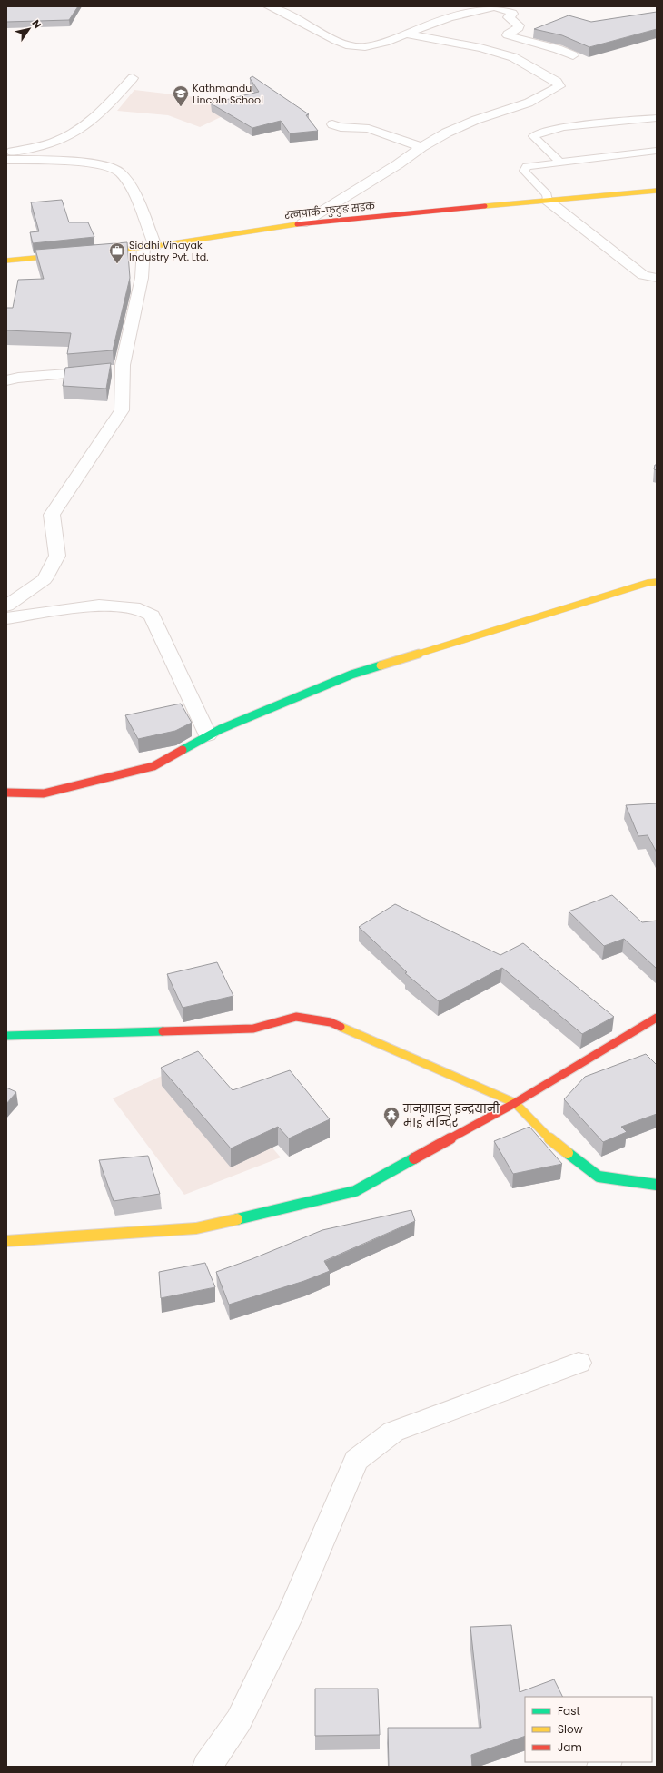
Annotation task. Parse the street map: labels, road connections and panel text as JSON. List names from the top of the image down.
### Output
{
  "streets": {
    "street": ["रत्नपार्क-फुटुङ सडक"]
  },
  "places": {
    "school or university": ["Kathmandu Lincoln School"],
    "office": ["Siddhi Vinayak Industry Pvt. Ltd."],
    "temple": ["मनमाइजु इन्द्रयानी माई मन्दिर"]
  },
  "legend": ["Fast", "Slow", "Jam"],
  "north": "top right"
}
